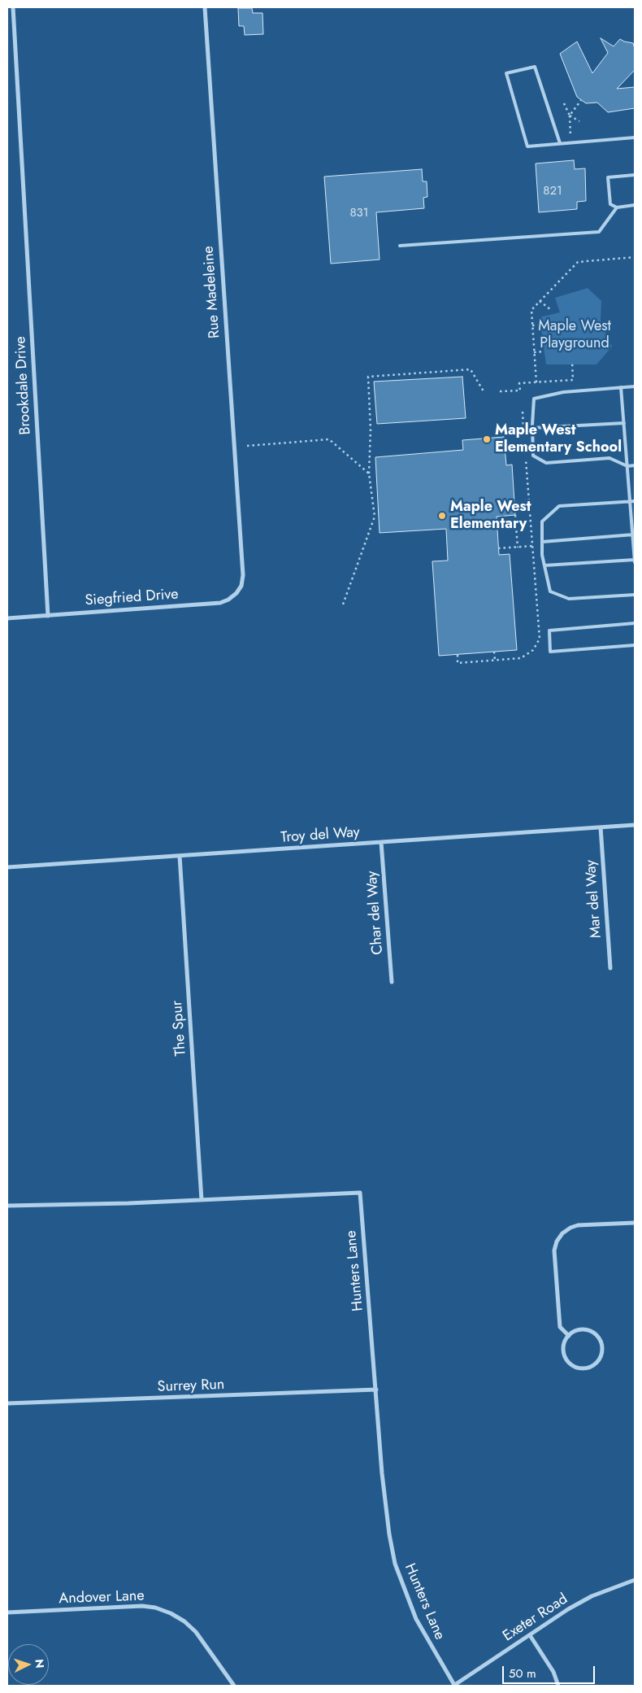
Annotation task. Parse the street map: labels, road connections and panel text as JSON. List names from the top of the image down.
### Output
{
  "streets": {
    "street": [
      "Rue Madeleine",
      "Brookdale Drive",
      "Siegfried Drive",
      "Troy del Way",
      "Mar del Way",
      "Char del Way",
      "The Spur",
      "Hunters Lane",
      "Surrey Run",
      "Andover Lane",
      "Exeter Road"
    ]
  },
  "crossings": [
    ["Rue Madeleine", "Siegfried Drive"],
    ["Brookdale Drive", "Siegfried Drive"],
    ["Troy del Way", "Mar del Way"],
    ["Troy del Way", "Char del Way"],
    ["Troy del Way", "The Spur"],
    ["The Spur", "Hunters Lane"],
    ["Hunters Lane", "Surrey Run"],
    ["Hunters Lane", "Exeter Road"]
  ],
  "parks": ["Maple West Playground"],
  "places": ["Maple West Elementary School", "Maple West Elementary"],
  "house_numbers": ["821", "831"],
  "scale_bar": "50 m",
  "north": "right"
}
